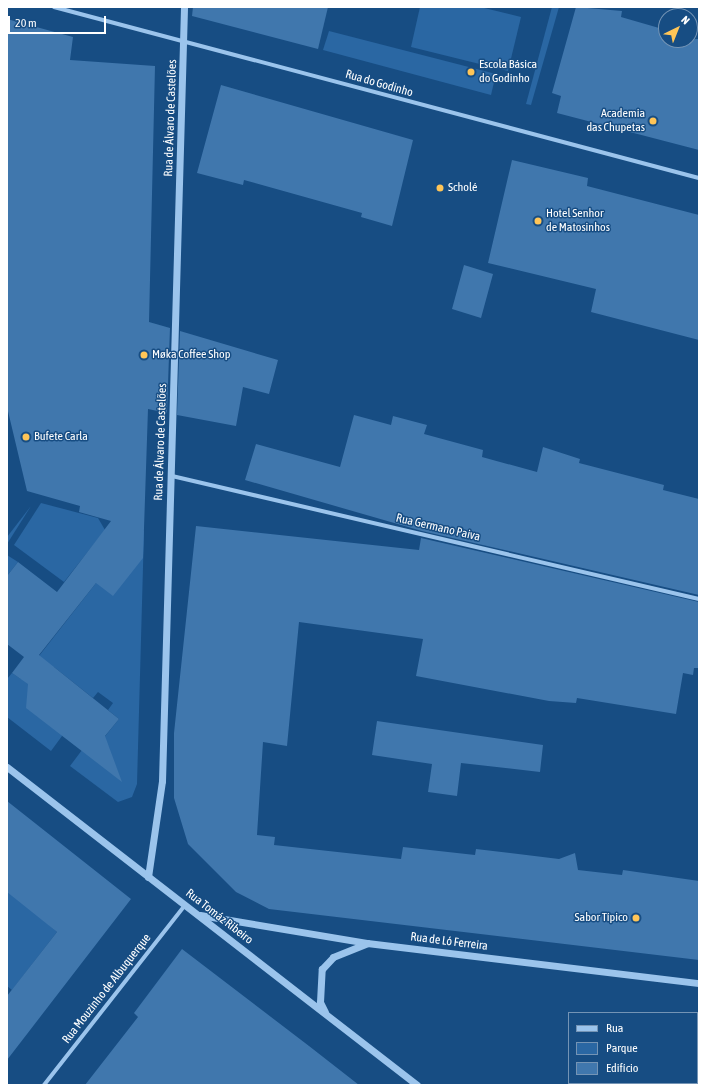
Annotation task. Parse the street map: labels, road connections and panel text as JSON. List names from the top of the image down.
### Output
{
  "streets": {
    "street": [
      "Rua do Godinho",
      "Rua de Álvaro de Castelões",
      "Rua Germano Paiva",
      "Rua Tomáz Ribeiro",
      "Rua de Ló Ferreira",
      "Rua Mouzinho de Albuquerque"
    ]
  },
  "crossings": [
    ["Rua do Godinho", "Rua de Álvaro de Castelões"],
    ["Rua de Álvaro de Castelões", "Rua Germano Paiva"],
    ["Rua de Álvaro de Castelões", "Rua Tomáz Ribeiro"],
    ["Rua Tomáz Ribeiro", "Rua de Ló Ferreira"],
    ["Rua Tomáz Ribeiro", "Rua Mouzinho de Albuquerque"]
  ],
  "places": [
    "Escola Básica do Godinho",
    "Academia das Chupetas",
    "Scholé",
    "Hotel Senhor de Matosinhos",
    "Møka Coffee Shop",
    "Bufete Carla",
    "Sabor Típico"
  ],
  "legend": ["Rua", "Parque", "Edifício"],
  "scale_bar": "20 m",
  "north": "top right"
}
